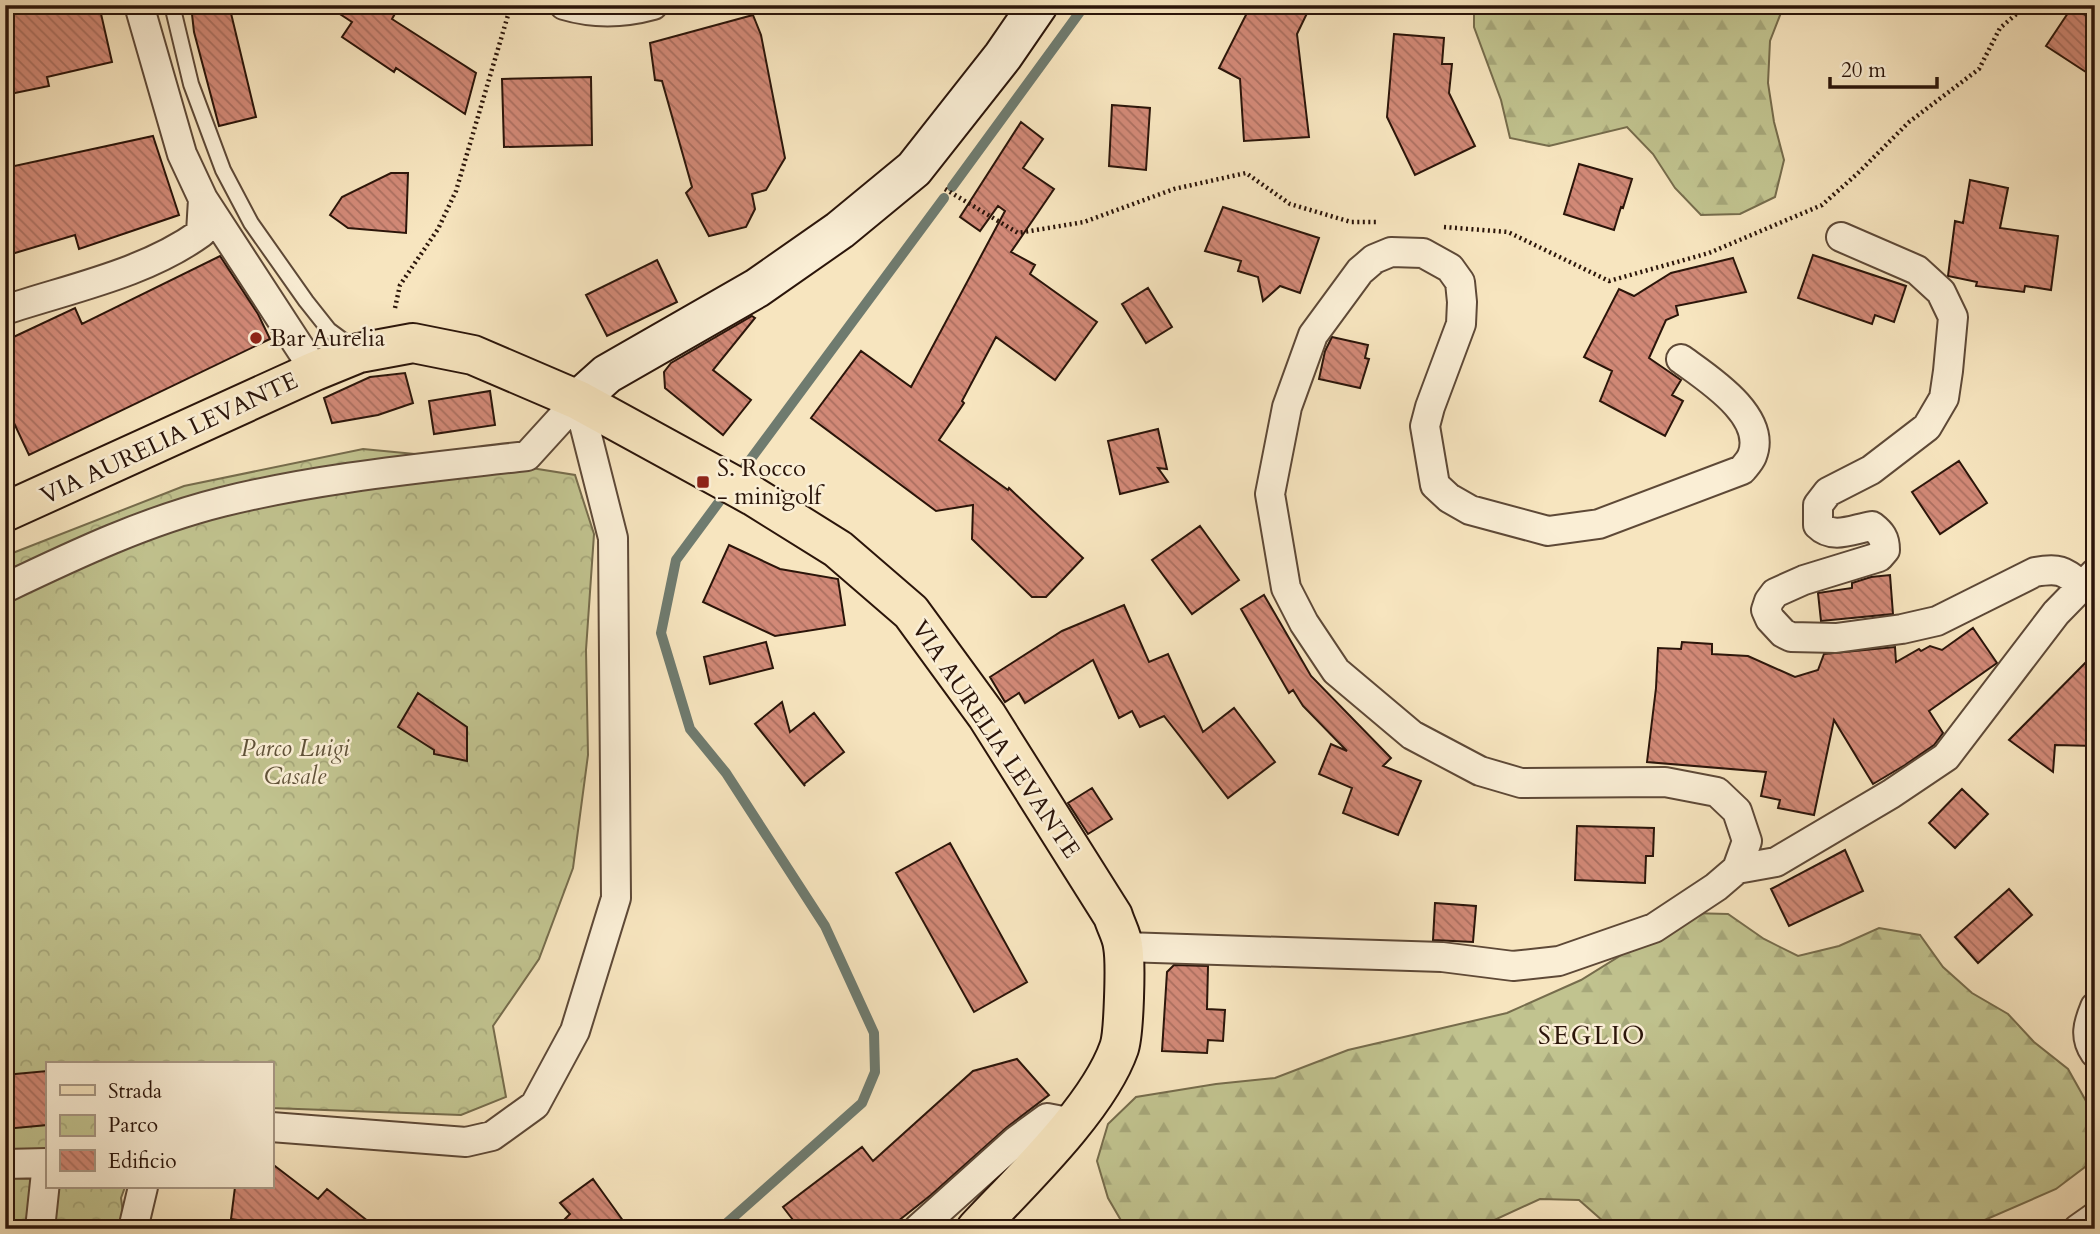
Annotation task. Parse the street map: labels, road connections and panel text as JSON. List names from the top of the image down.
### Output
{
  "streets": {
    "main road": ["VIA AURELIA LEVANTE"]
  },
  "districts": ["SEGLIO"],
  "parks": ["Parco Luigi Casale"],
  "places": {
    "other": ["Bar Aurelia"],
    "transit": ["S. Rocco - minigolf"]
  },
  "legend": ["Strada", "Parco", "Edificio"],
  "scale_bar": "20 m"
}
